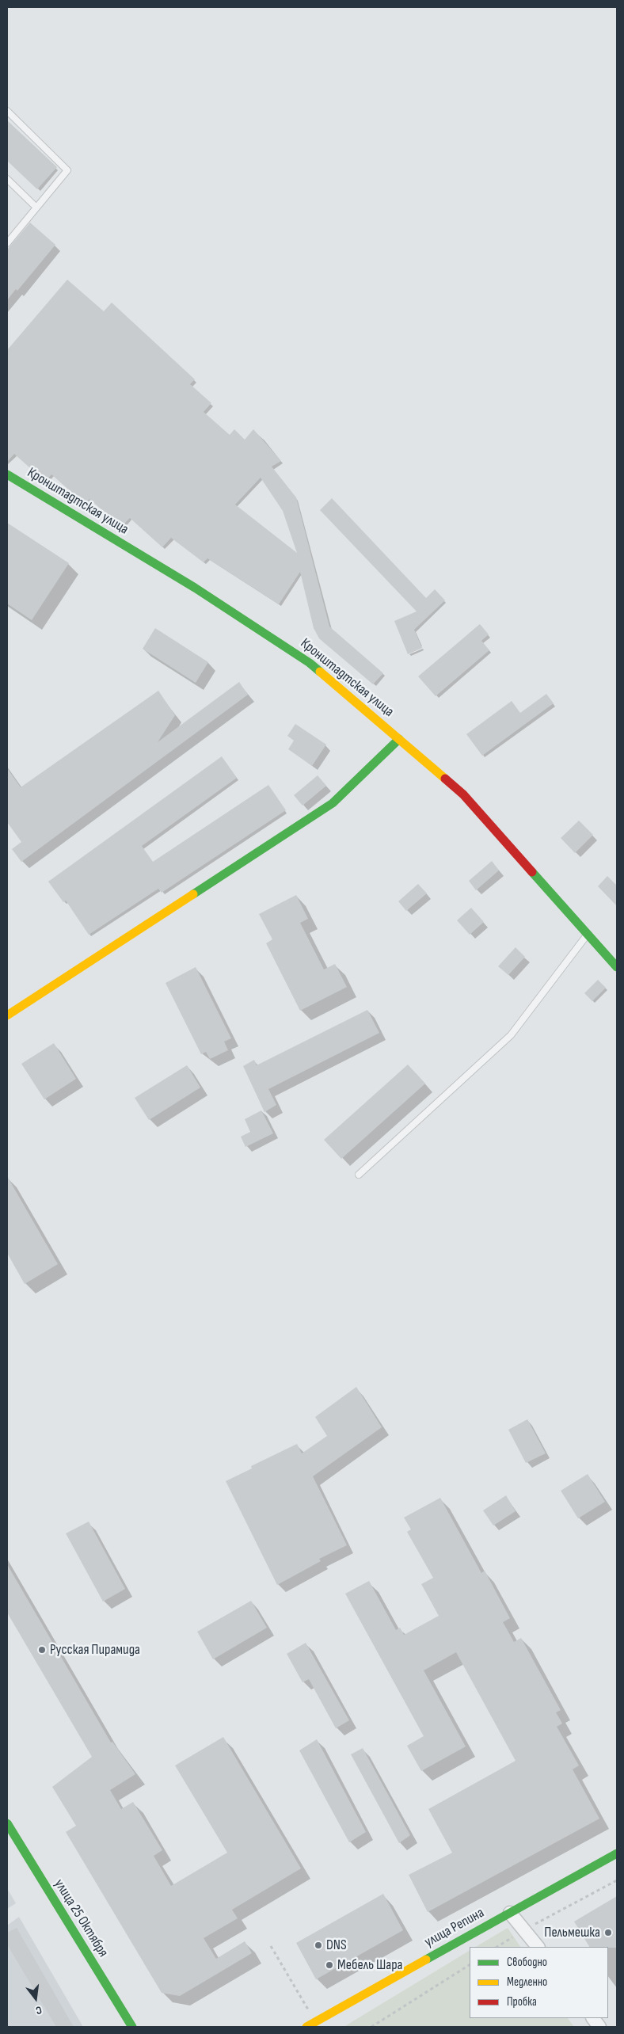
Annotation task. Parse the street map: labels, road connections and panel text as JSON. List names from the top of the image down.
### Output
{
  "streets": {
    "street": ["Кронштадтская улица", "улица 25 Октября", "улица Репина"]
  },
  "places": [
    "Русская Пирамида",
    "Пельмешка",
    "DNS",
    "Мебель Шара"
  ],
  "legend": ["Свободно", "Медленно", "Пробка"],
  "north": "bottom"
}
